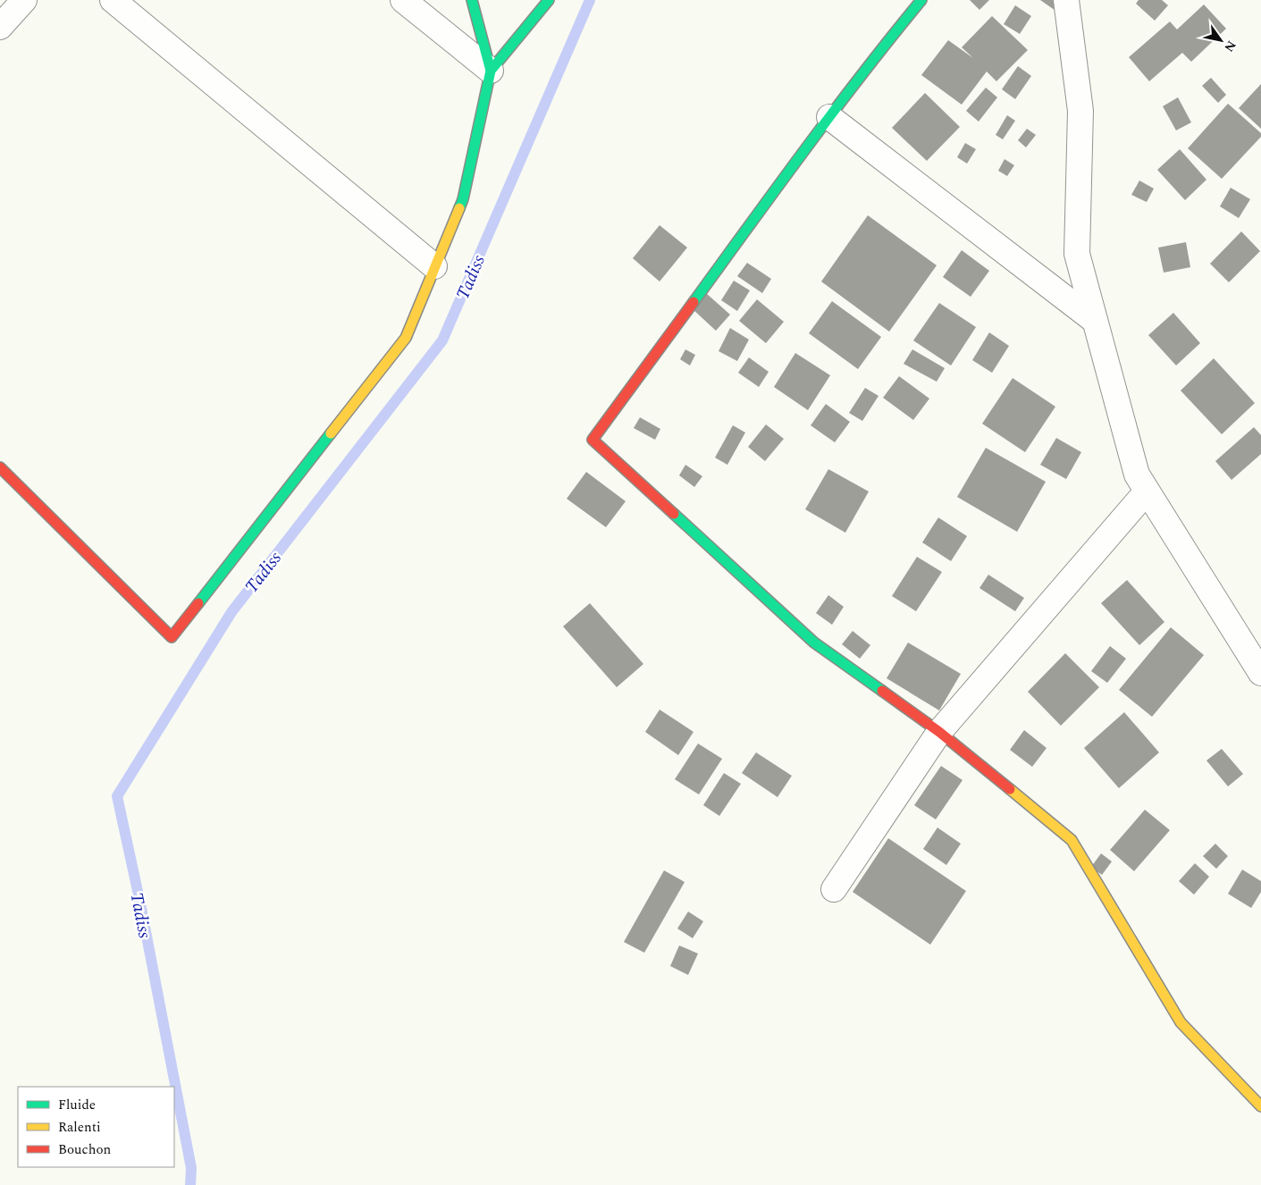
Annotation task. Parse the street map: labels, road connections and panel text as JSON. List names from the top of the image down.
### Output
{
  "water": ["Tadiss"],
  "legend": ["Fluide", "Ralenti", "Bouchon"],
  "north": "bottom right"
}
